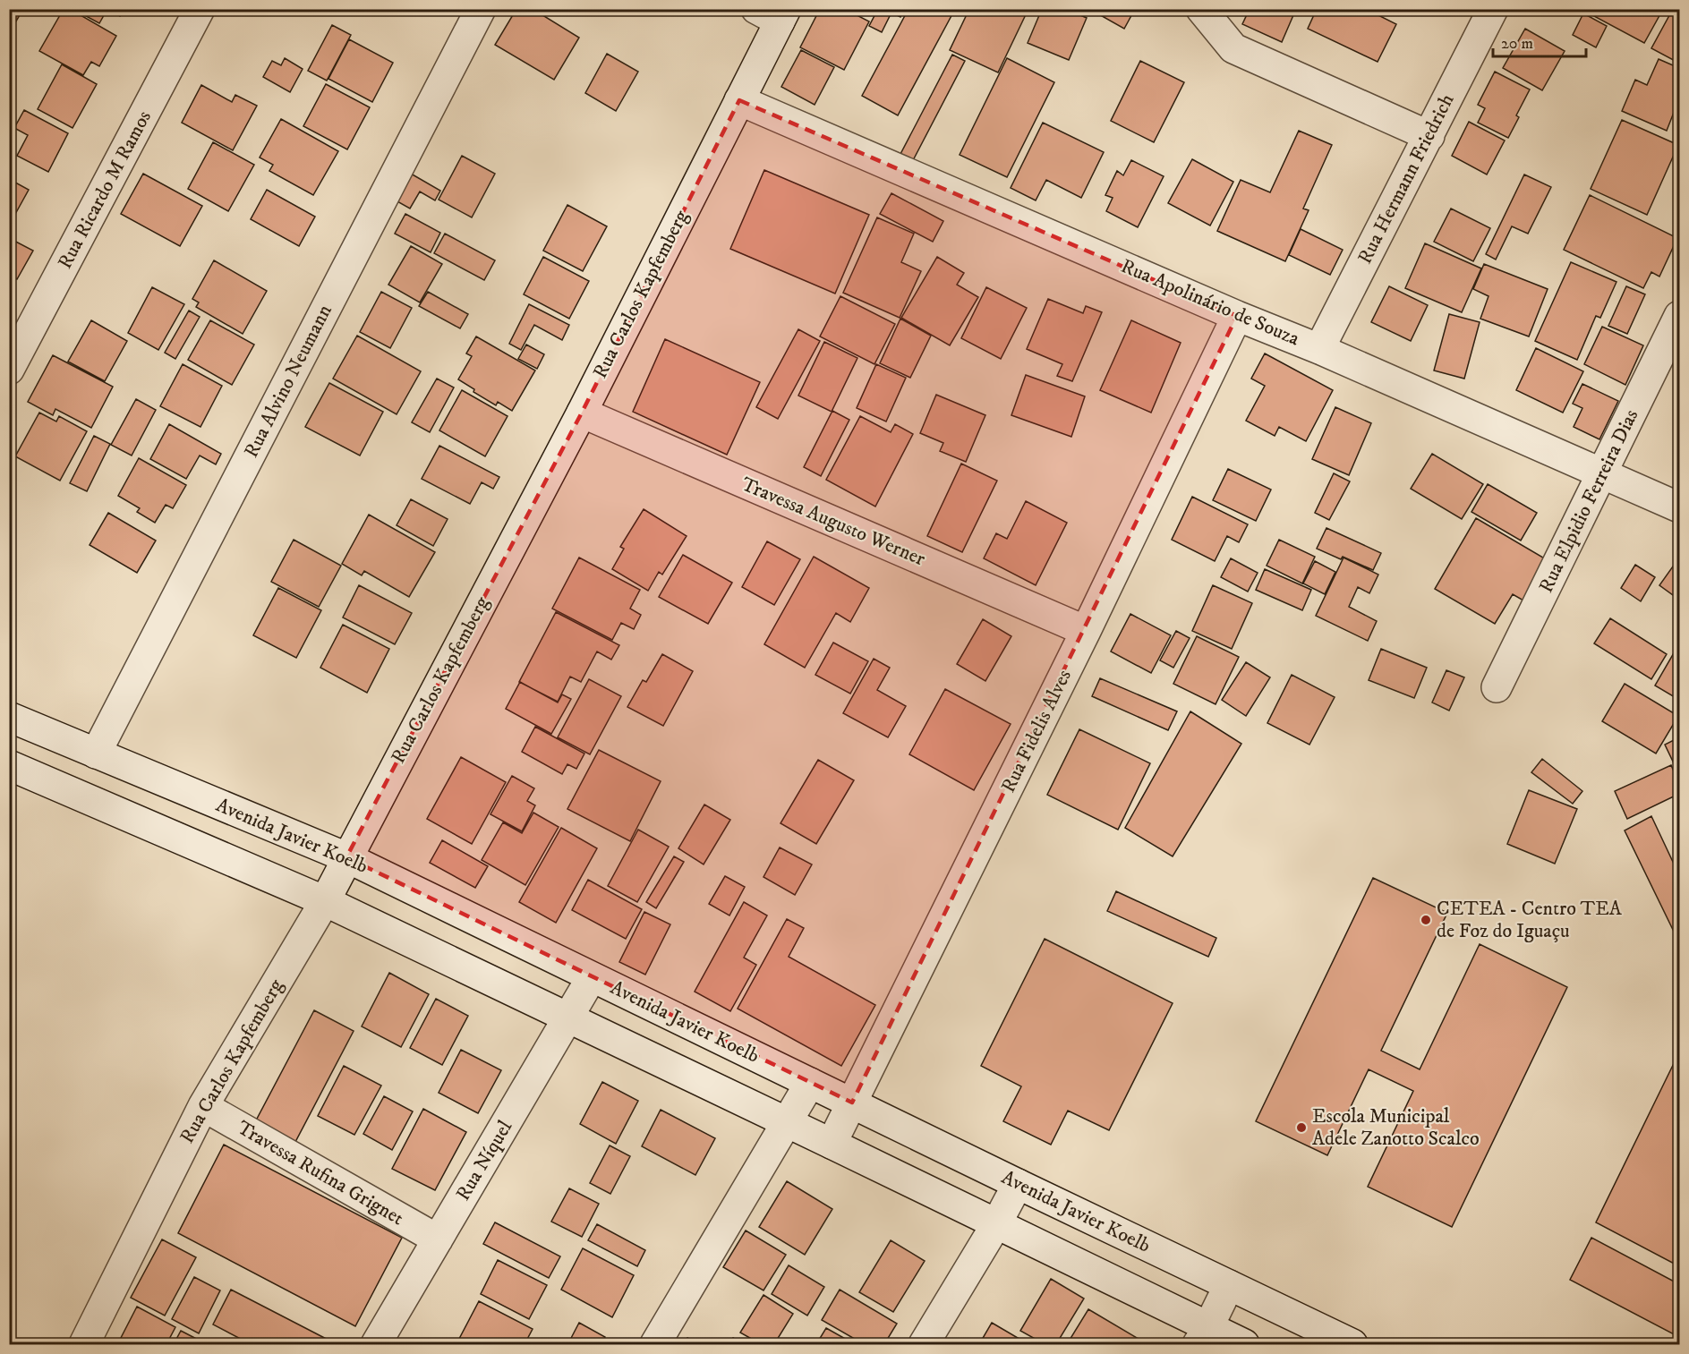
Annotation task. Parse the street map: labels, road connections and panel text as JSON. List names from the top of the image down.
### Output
{
  "streets": {
    "street": [
      "Rua Hermann Friedrich",
      "Rua Ricardo M Ramos",
      "Rua Carlos Kapfemberg",
      "Rua Apolinário de Souza",
      "Rua Alvino Neumann",
      "Rua Elpidio Ferreira Dias",
      "Travessa Augusto Werner",
      "Rua Fidelis Alves",
      "Avenida Javier Koelb",
      "Rua Níquel",
      "Travessa Rufina Grignet"
    ]
  },
  "crossings": [
    ["Rua Hermann Friedrich", "Rua Apolinário de Souza"],
    ["Rua Carlos Kapfemberg", "Rua Apolinário de Souza"],
    ["Rua Carlos Kapfemberg", "Travessa Augusto Werner"],
    ["Rua Carlos Kapfemberg", "Avenida Javier Koelb"],
    ["Rua Carlos Kapfemberg", "Travessa Rufina Grignet"],
    ["Rua Apolinário de Souza", "Rua Elpidio Ferreira Dias"],
    ["Rua Apolinário de Souza", "Rua Fidelis Alves"],
    ["Rua Alvino Neumann", "Avenida Javier Koelb"],
    ["Travessa Augusto Werner", "Rua Fidelis Alves"],
    ["Rua Fidelis Alves", "Avenida Javier Koelb"],
    ["Avenida Javier Koelb", "Rua Níquel"],
    ["Rua Níquel", "Travessa Rufina Grignet"]
  ],
  "places": ["CETEA - Centro TEA de Foz do Iguaçu", "Escola Municipal Adele Zanotto Scalco"],
  "scale_bar": "20 m"
}
